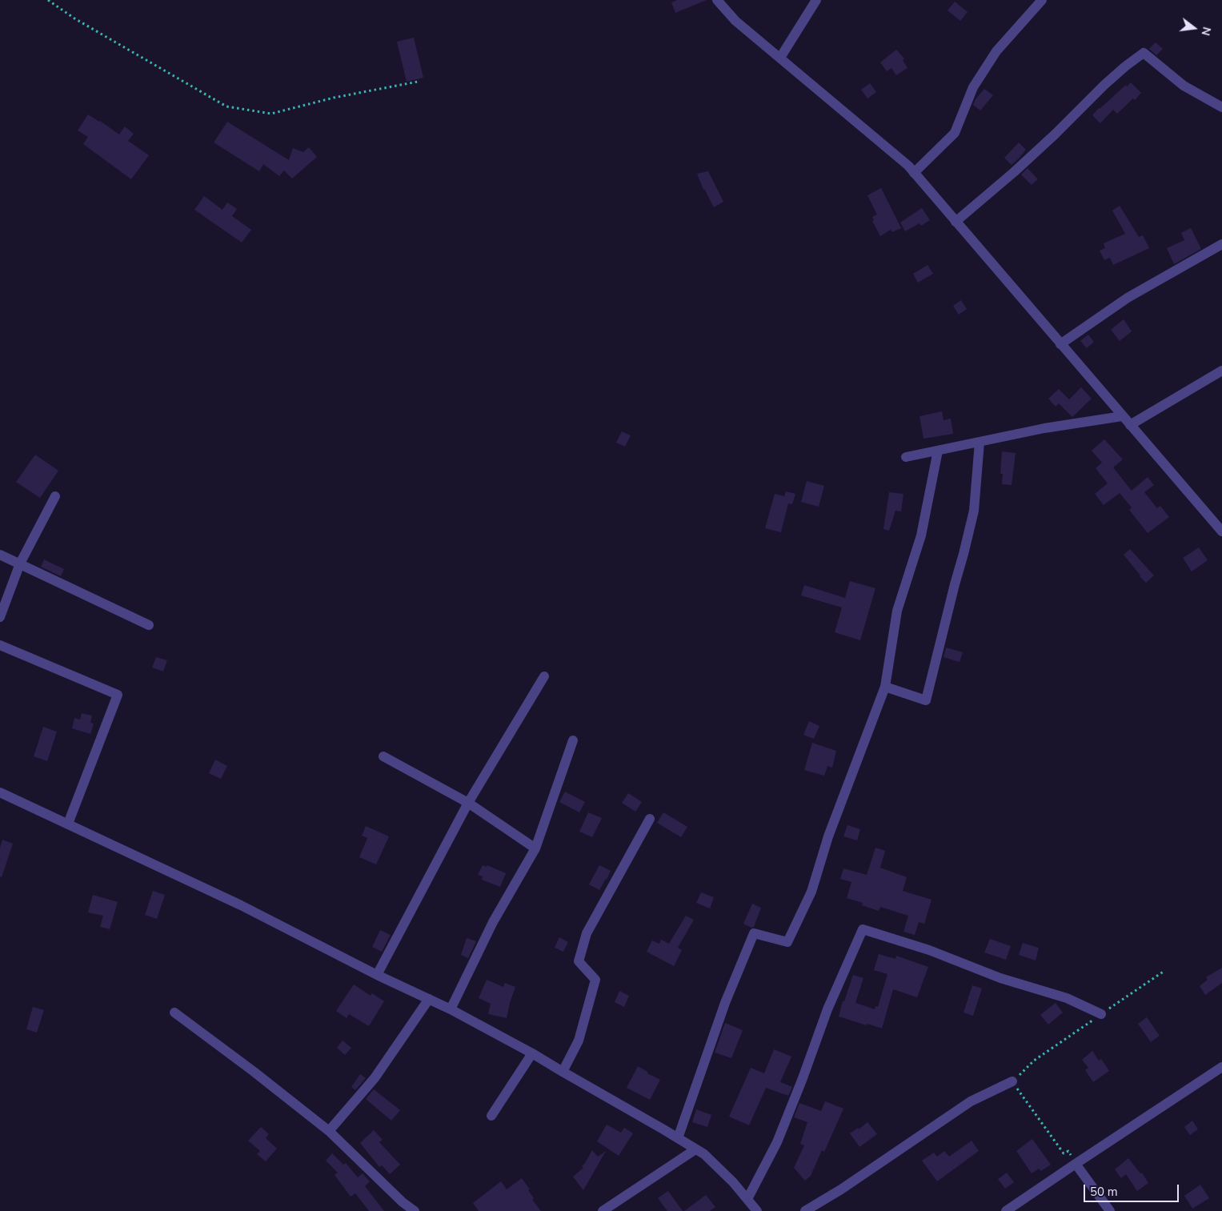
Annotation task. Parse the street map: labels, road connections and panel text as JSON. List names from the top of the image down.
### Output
{
  "scale_bar": "50 m",
  "north": "right"
}
